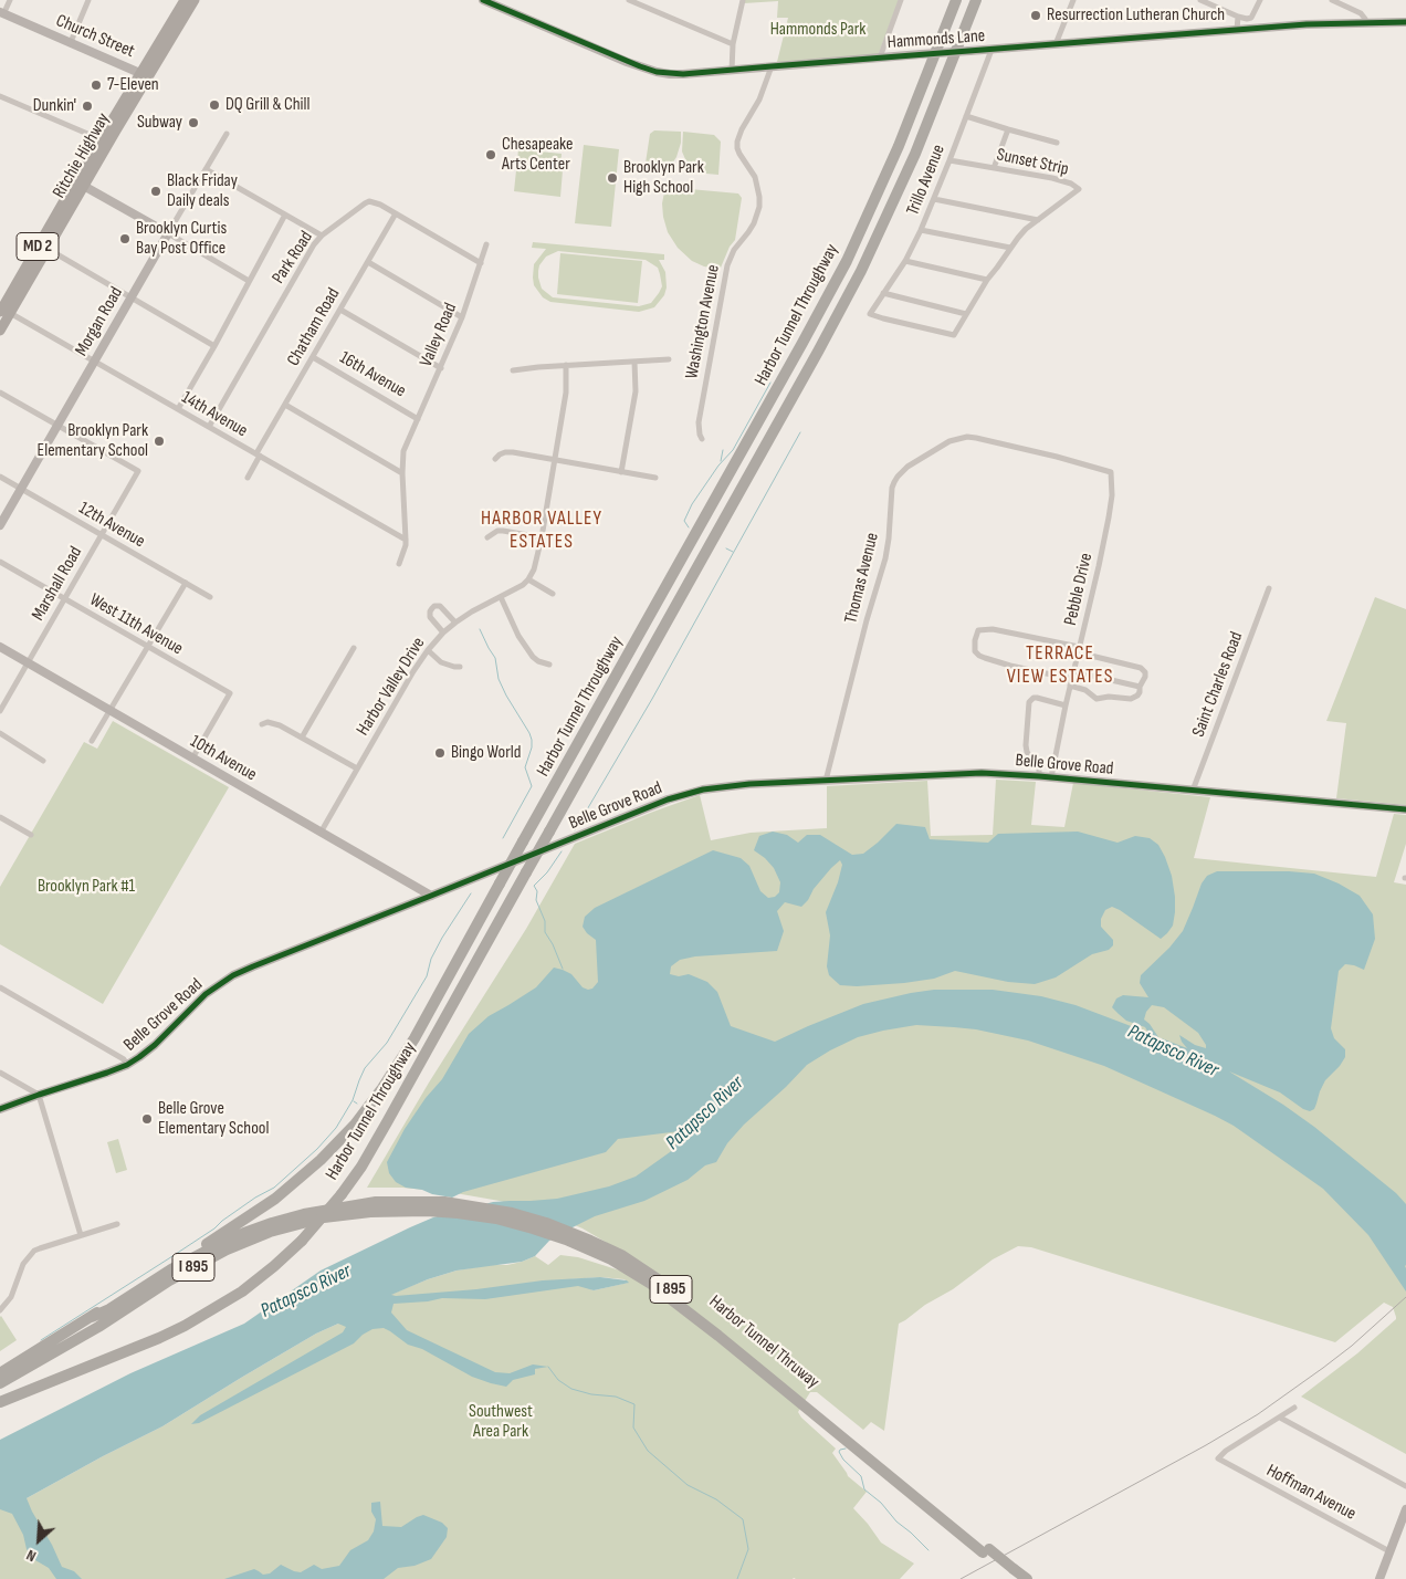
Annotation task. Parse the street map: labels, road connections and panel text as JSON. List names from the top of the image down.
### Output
{
  "streets": {
    "highway": ["Harbor Tunnel Throughway", "I 895", "Harbor Tunnel Thruway"],
    "main road": ["Ritchie Highway", "MD 2"],
    "street": [
      "Church Street",
      "Hammonds Lane",
      "Sunset Strip",
      "Trillo Avenue",
      "Park Road",
      "Morgan Road",
      "Washington Avenue",
      "Chatham Road",
      "Valley Road",
      "16th Avenue",
      "14th Avenue",
      "12th Avenue",
      "Thomas Avenue",
      "Marshall Road",
      "Pebble Drive",
      "West 11th Avenue",
      "Saint Charles Road",
      "Harbor Valley Drive",
      "10th Avenue",
      "Belle Grove Road",
      "Hoffman Avenue"
    ]
  },
  "crossings": [
    ["Church Street", "Ritchie Highway"],
    ["Hammonds Lane", "Trillo Avenue"],
    ["Hammonds Lane", "Washington Avenue"],
    ["Ritchie Highway", "14th Avenue"],
    ["Sunset Strip", "Trillo Avenue"],
    ["Park Road", "Chatham Road"],
    ["Park Road", "Valley Road"],
    ["Park Road", "14th Avenue"],
    ["Harbor Tunnel Throughway", "I 895"],
    ["Harbor Tunnel Throughway", "Harbor Tunnel Thruway"],
    ["Morgan Road", "14th Avenue"],
    ["Morgan Road", "12th Avenue"],
    ["Morgan Road", "Marshall Road"],
    ["Chatham Road", "16th Avenue"],
    ["Chatham Road", "14th Avenue"],
    ["Valley Road", "16th Avenue"],
    ["Valley Road", "14th Avenue"],
    ["12th Avenue", "Marshall Road"],
    ["Thomas Avenue", "Pebble Drive"],
    ["Thomas Avenue", "Belle Grove Road"],
    ["Marshall Road", "West 11th Avenue"],
    ["Marshall Road", "10th Avenue"],
    ["Pebble Drive", "Belle Grove Road"],
    ["West 11th Avenue", "10th Avenue"],
    ["Saint Charles Road", "Belle Grove Road"],
    ["Harbor Valley Drive", "10th Avenue"],
    ["10th Avenue", "Belle Grove Road"],
    ["I 895", "Harbor Tunnel Thruway"]
  ],
  "districts": ["HARBOR VALLEY ESTATES", "TERRACE VIEW ESTATES"],
  "water": ["Patapsco River"],
  "parks": ["Hammonds Park", "Brooklyn Park #1", "Southwest Area Park"],
  "places": [
    "Resurrection Lutheran Church",
    "7-Eleven",
    "DQ Grill & Chill",
    "Dunkin'",
    "Subway",
    "Chesapeake Arts Center",
    "Brooklyn Park High School",
    "Black Friday Daily deals",
    "Brooklyn Curtis Bay Post Office",
    "Brooklyn Park Elementary School",
    "Bingo World",
    "Belle Grove Elementary School"
  ],
  "north": "bottom left"
}
